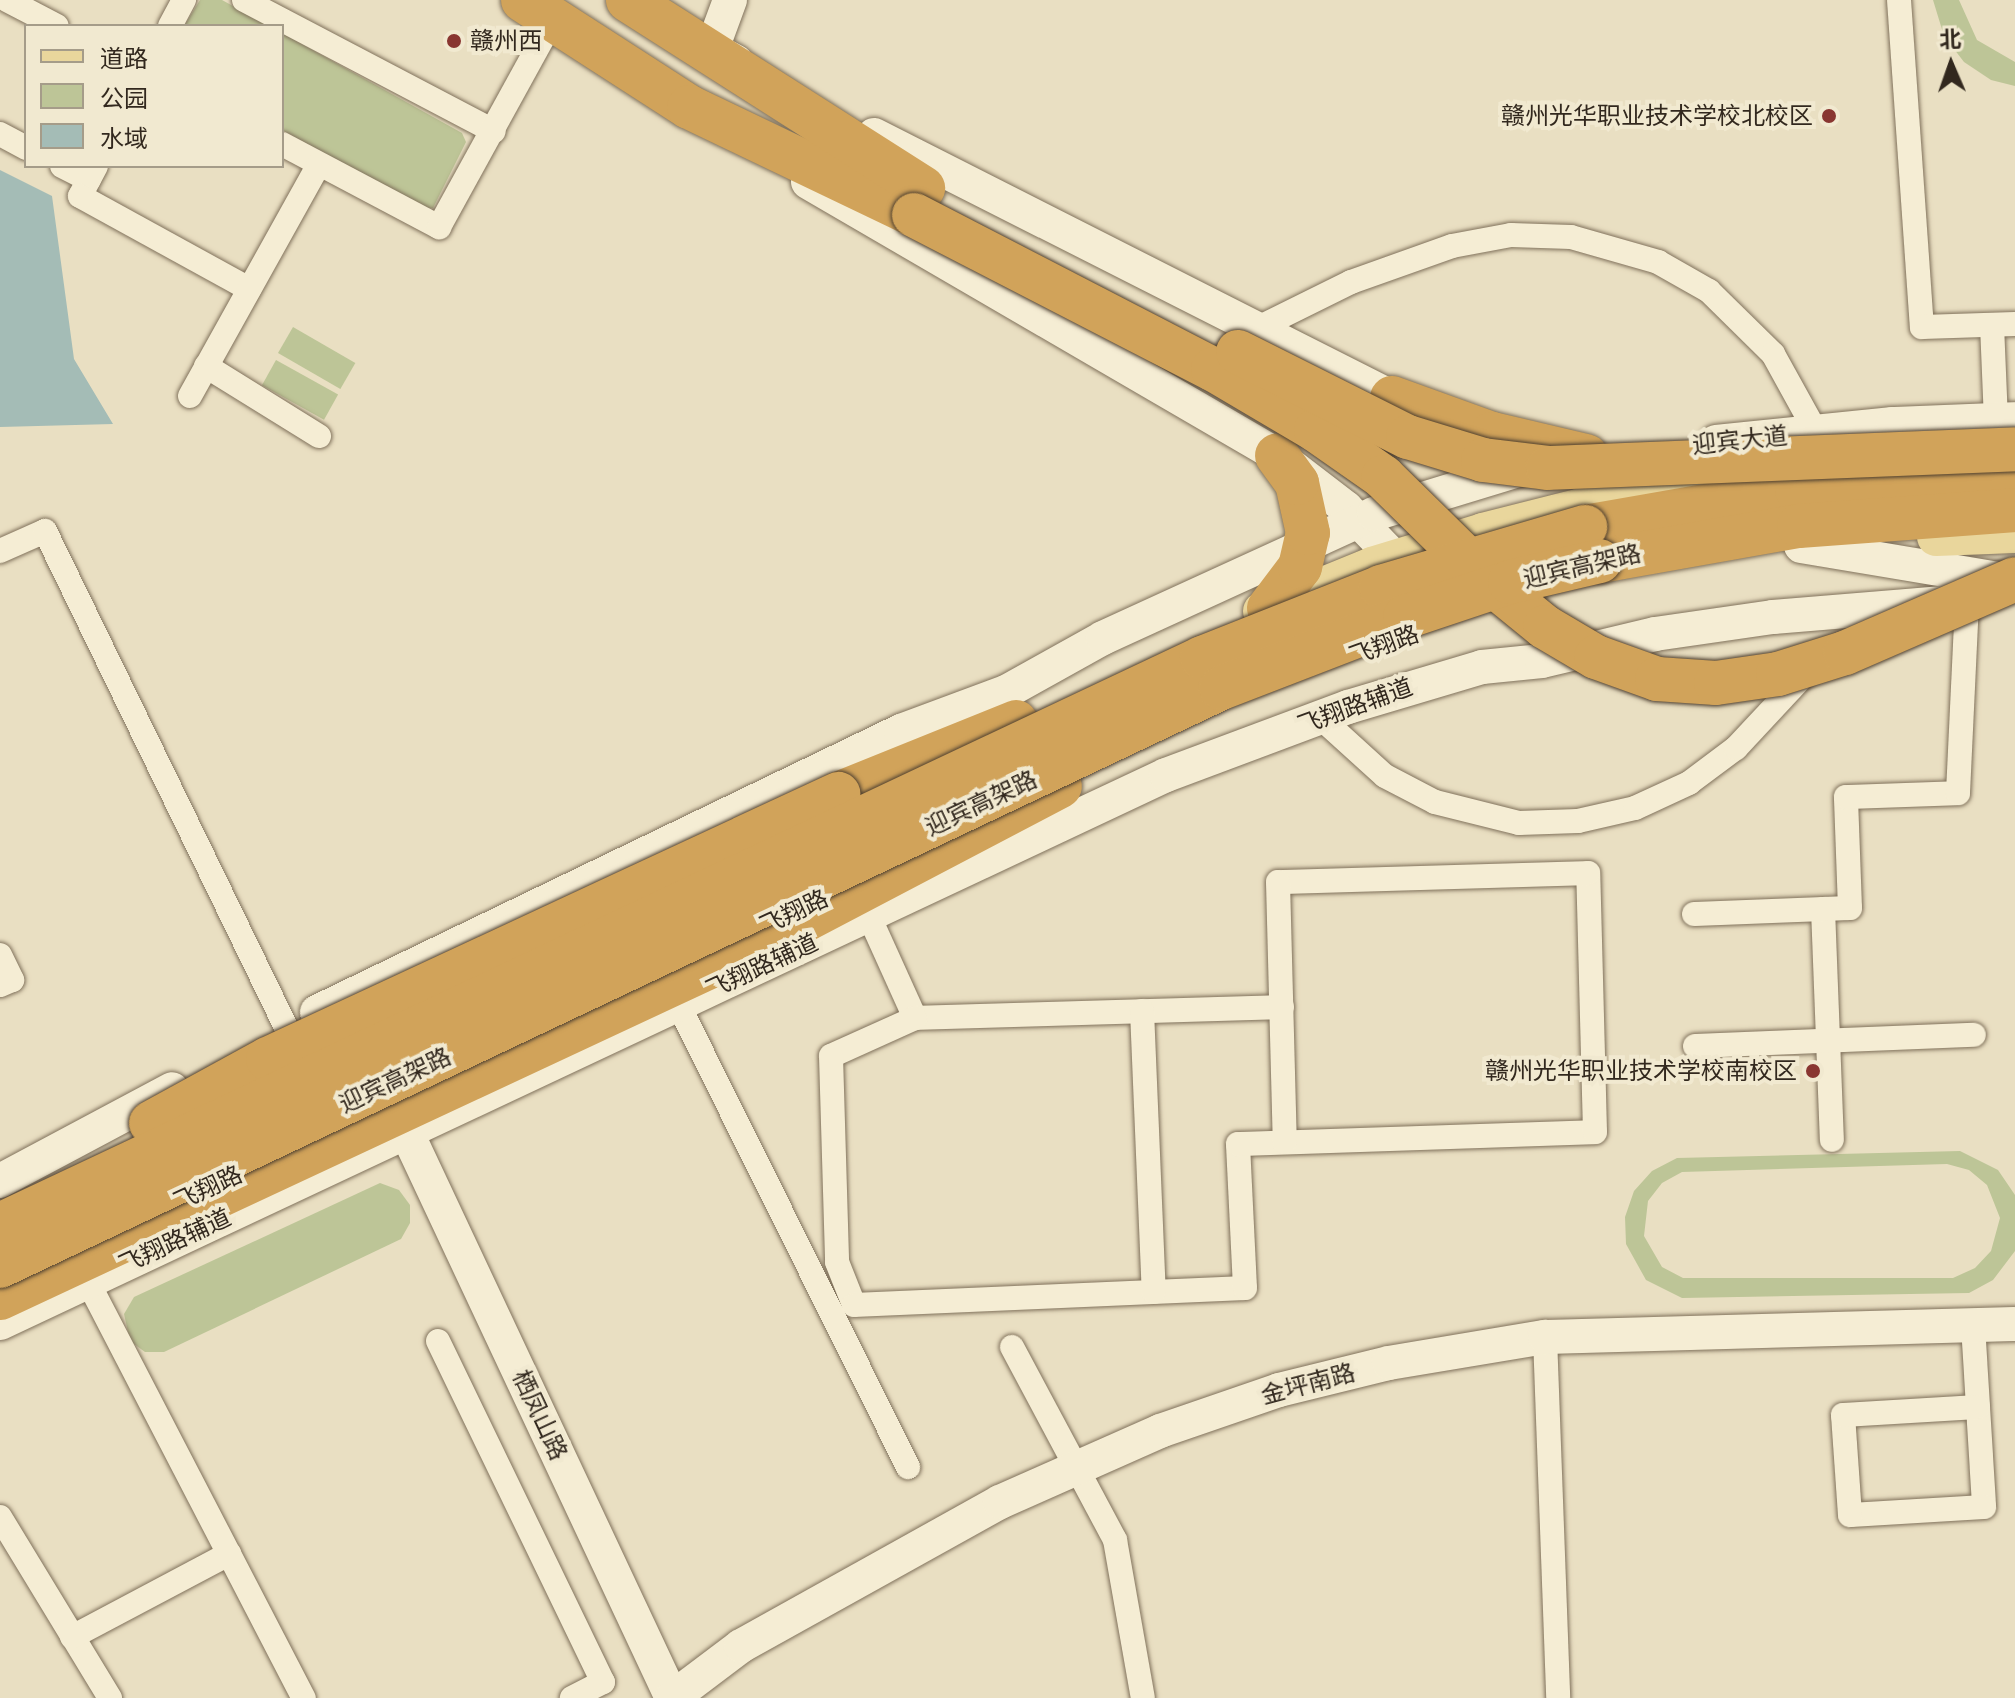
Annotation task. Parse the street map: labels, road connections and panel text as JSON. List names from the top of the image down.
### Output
{
  "streets": {
    "highway": ["迎宾高架路"],
    "main road": ["迎宾大道", "飞翔路"],
    "street": ["飞翔路辅道", "金坪南路", "栖凤山路"]
  },
  "crossings": [
    ["飞翔路辅道", "栖凤山路"],
    ["金坪南路", "栖凤山路"]
  ],
  "places": ["赣州西", "赣州光华职业技术学校北校区", "赣州光华职业技术学校南校区"],
  "legend": ["道路", "公园", "水域"],
  "north": "top"
}
